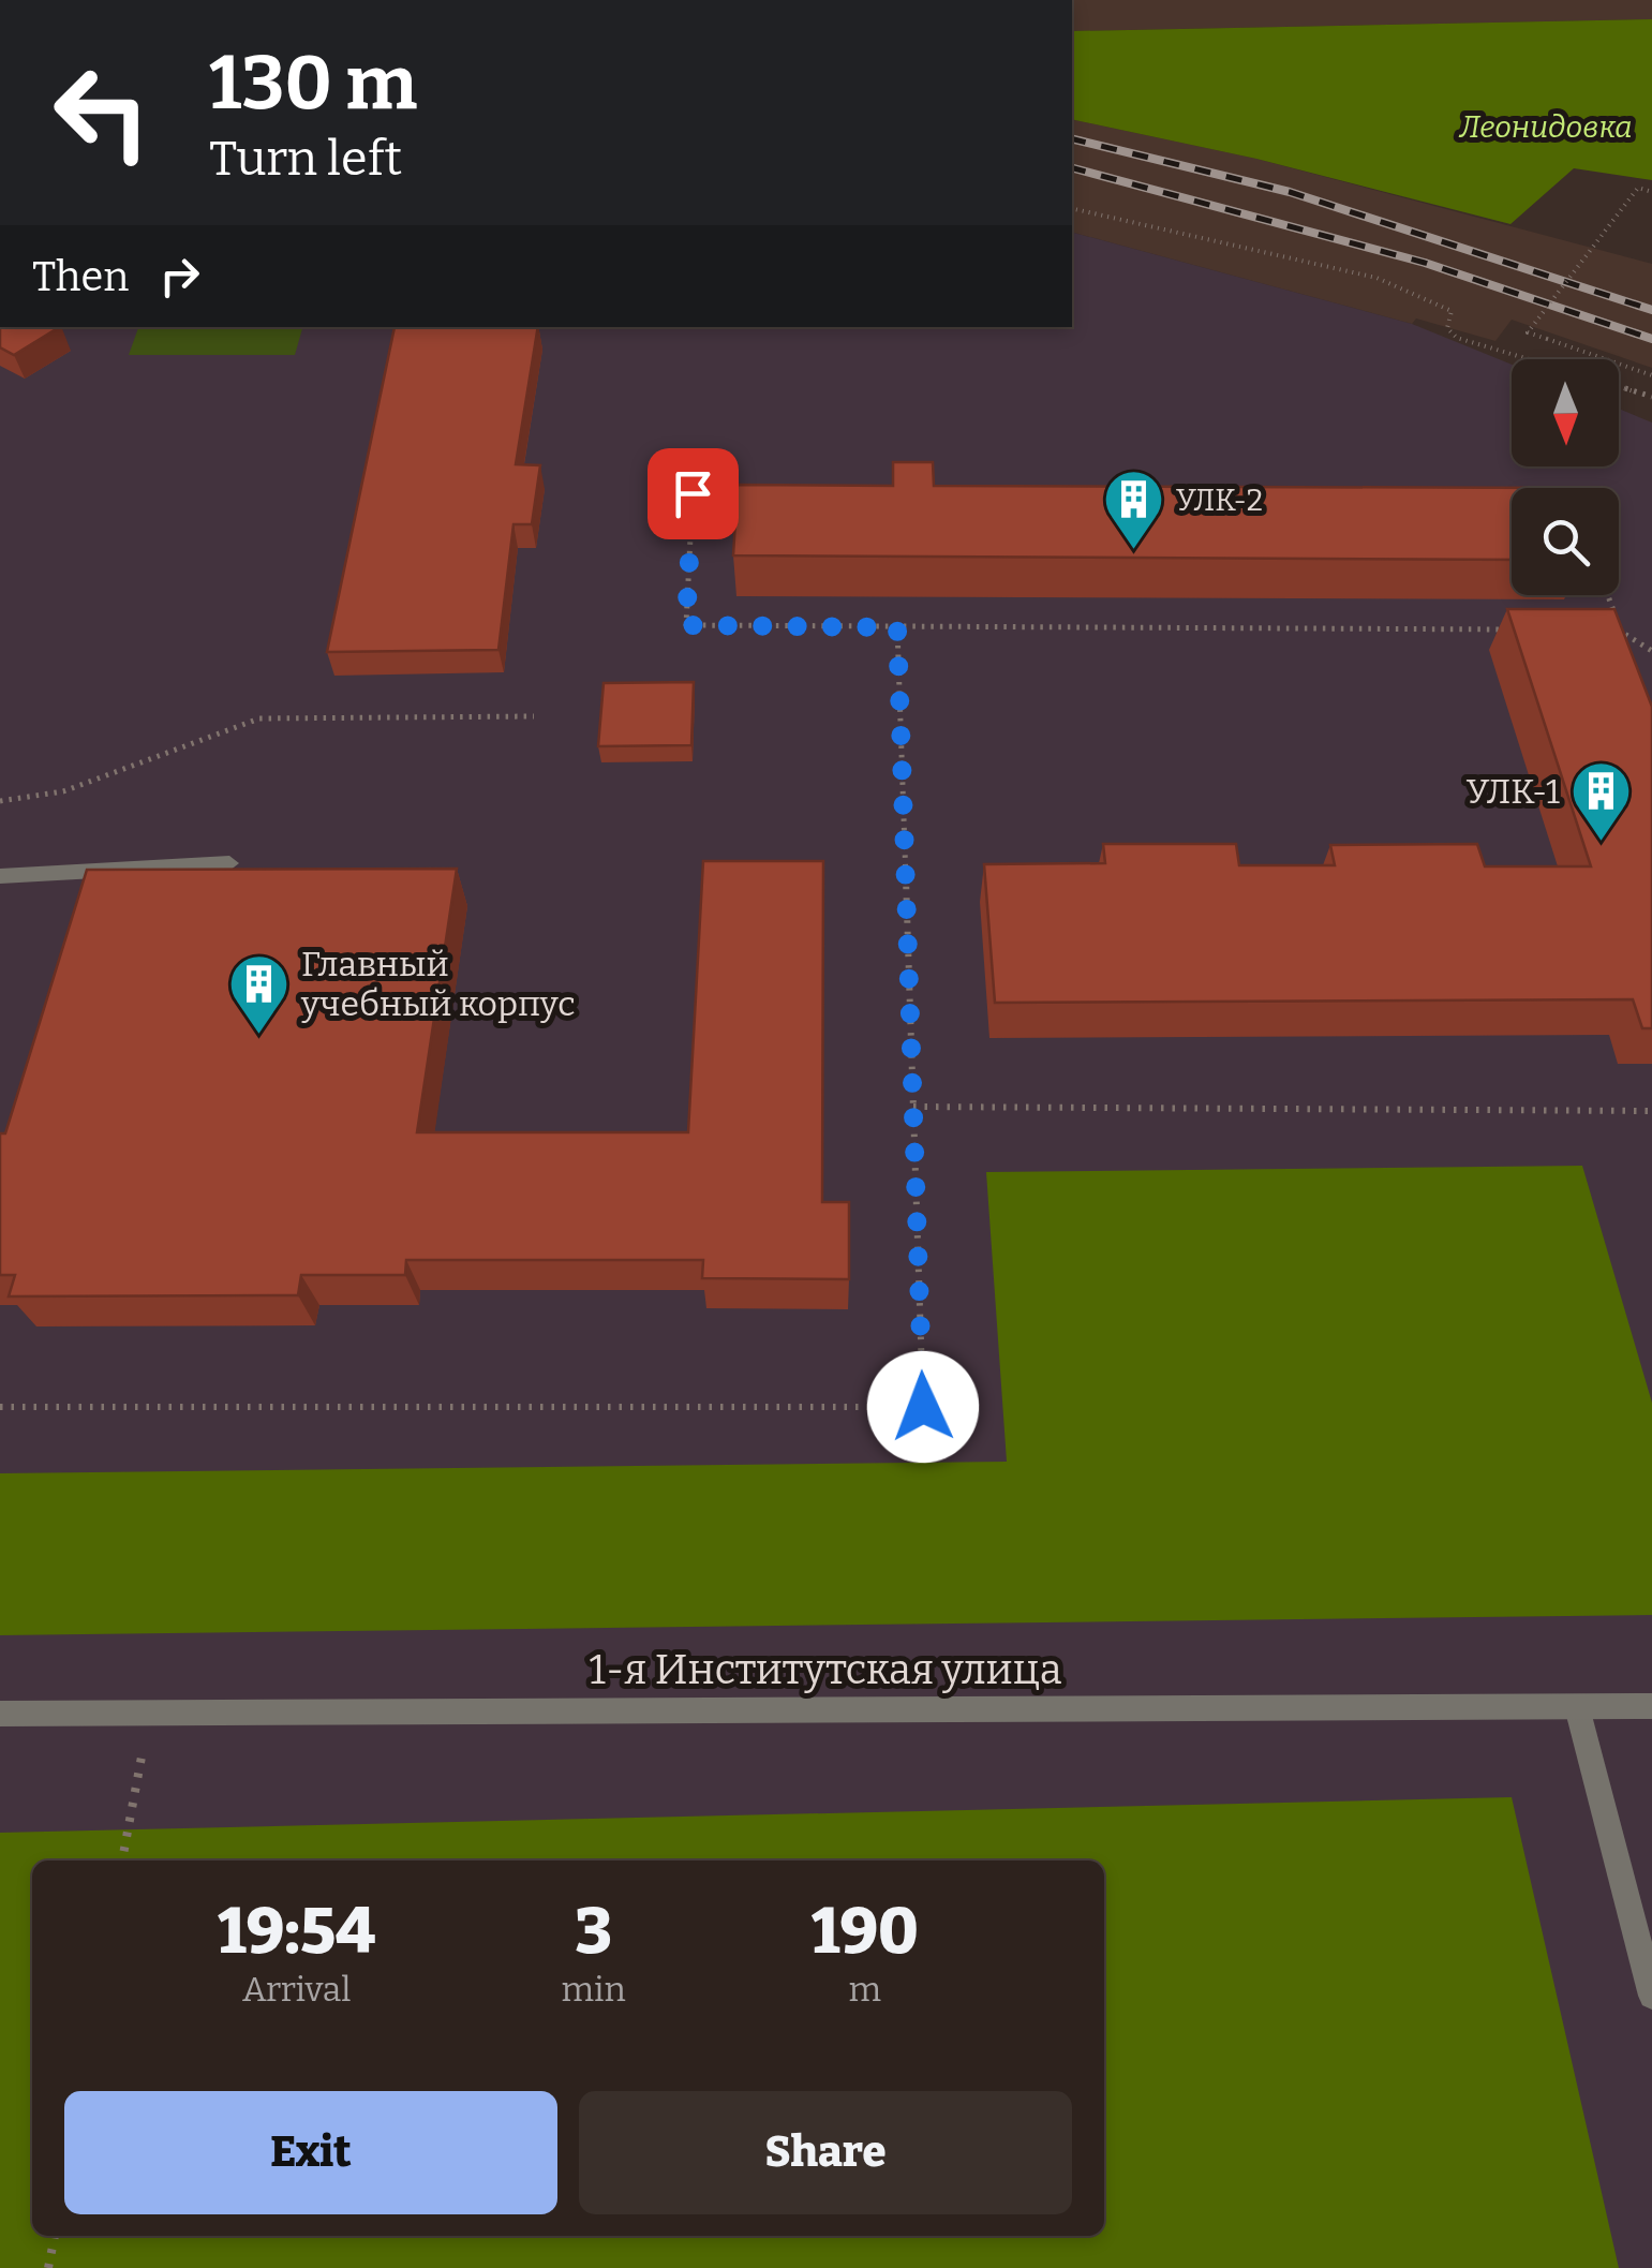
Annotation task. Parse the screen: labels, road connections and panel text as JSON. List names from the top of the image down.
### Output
{
  "streets": {
    "street": ["1-я Институтская улица"]
  },
  "parks": ["Леонидовка"],
  "places": {
    "building": ["УЛК-2", "УЛК-1", "Главный учебный корпус"]
  },
  "north": "bottom",
  "page": {
    "turn": ["130 m", "Turn left"],
    "then": "Then",
    "eta": [
      "19:54",
      "Arrival",
      "3",
      "min",
      "190",
      "m"
    ],
    "buttons": ["Exit", "Share"]
  }
}
